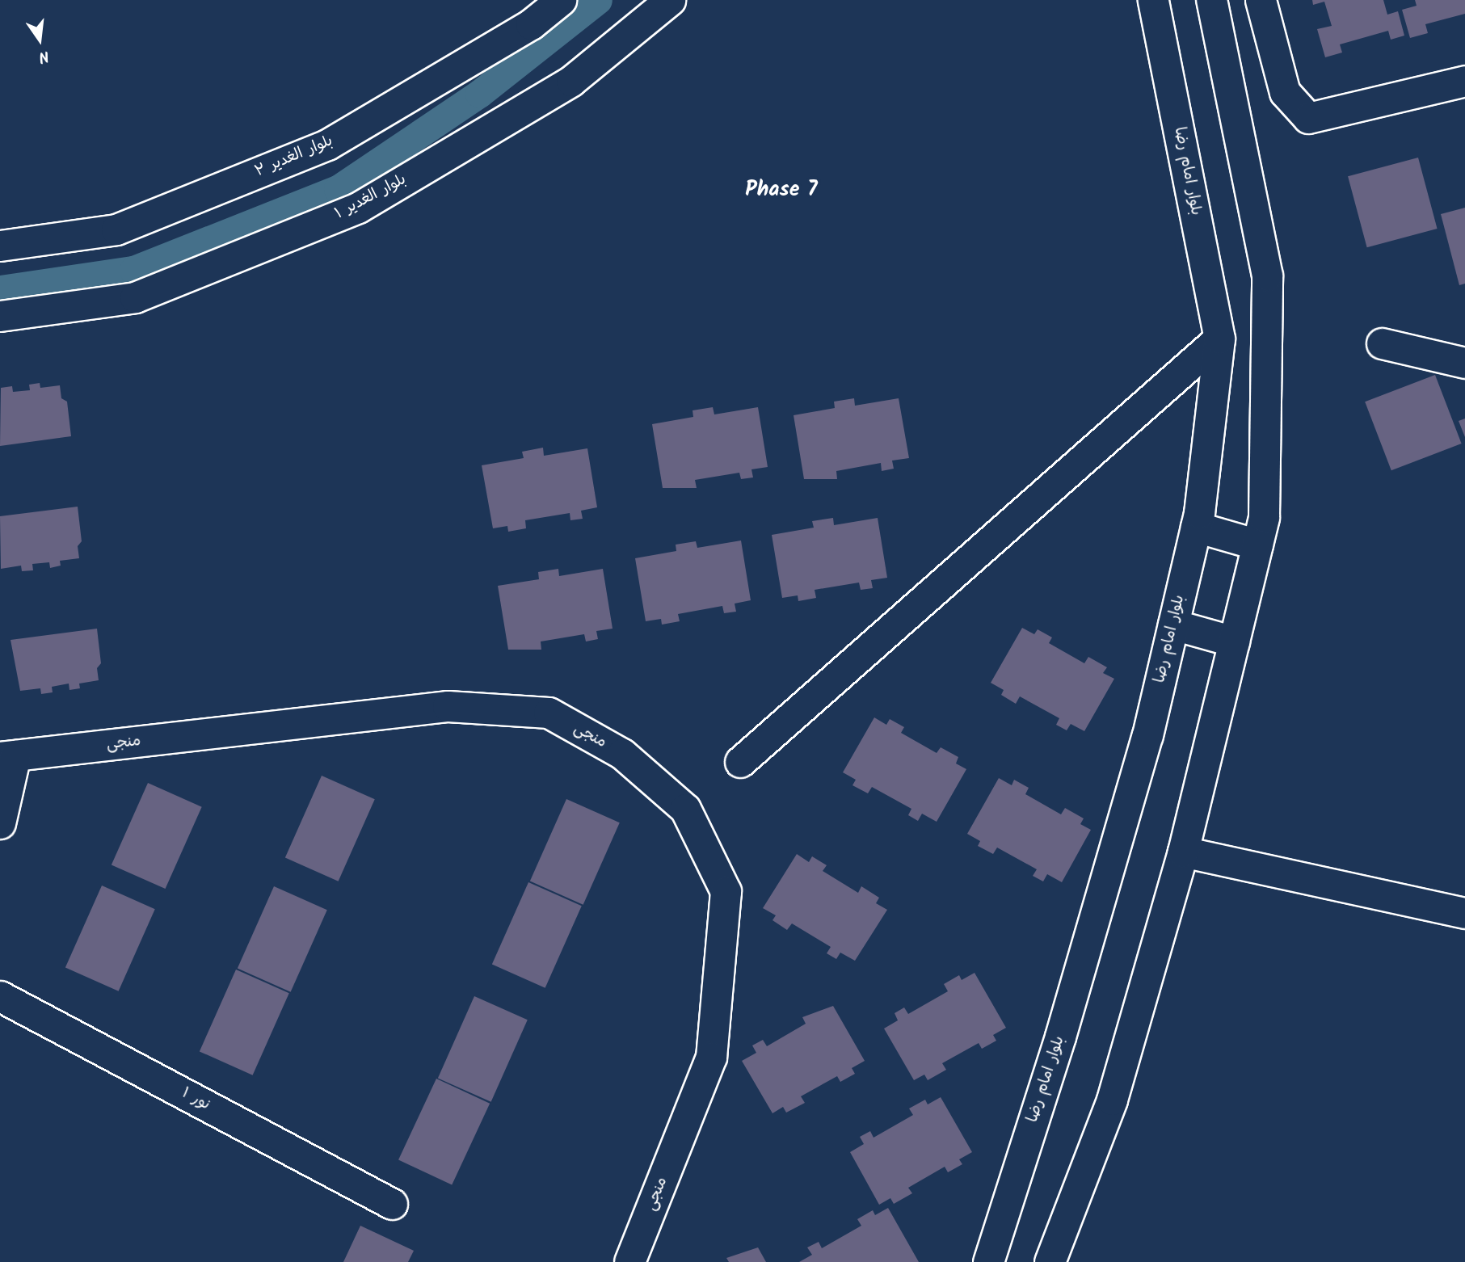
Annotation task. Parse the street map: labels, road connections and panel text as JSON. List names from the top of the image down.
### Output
{
  "streets": {
    "street": [
      "بلوار الغدیر ۲",
      "بلوار امام رضا",
      "بلوار الغدیر ۱",
      "منجی",
      "نور ۱"
    ]
  },
  "districts": ["Phase 7"],
  "north": "bottom"
}
